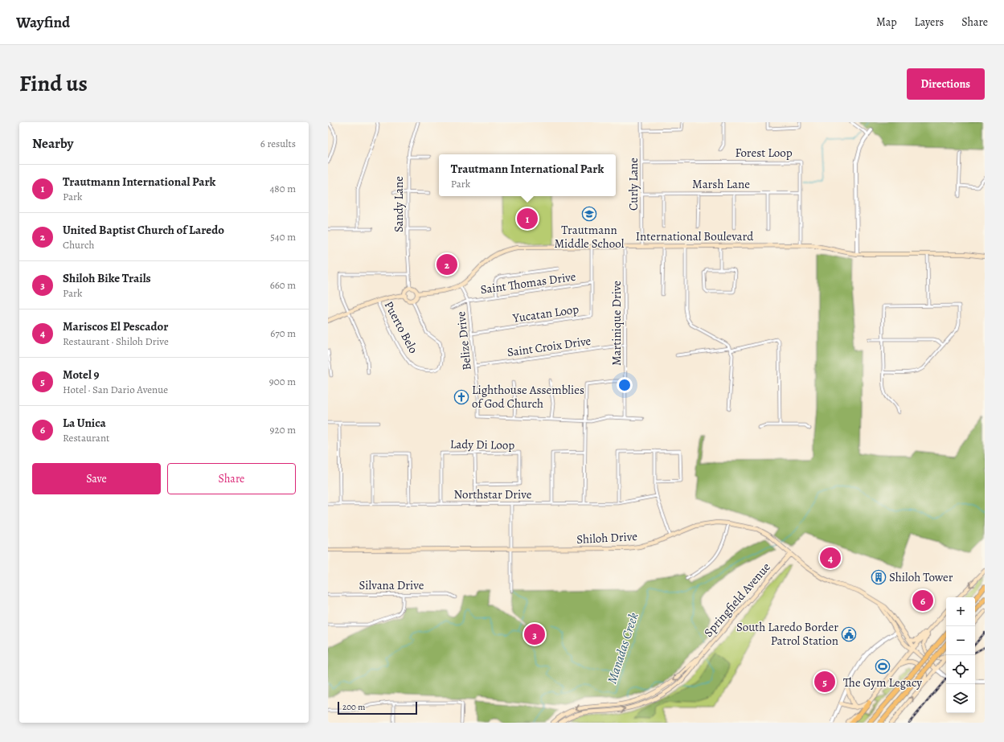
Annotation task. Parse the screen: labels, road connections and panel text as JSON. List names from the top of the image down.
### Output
{
  "streets": {
    "main road": ["International Boulevard", "Shiloh Drive", "Springfield Avenue"],
    "street": [
      "Forest Loop",
      "Curly Lane",
      "Marsh Lane",
      "Sandy Lane",
      "Saint Thomas Drive",
      "Yucatan Loop",
      "Martinique Drive",
      "Puerto Belo",
      "Belize Drive",
      "Saint Croix Drive",
      "Lady Di Loop",
      "Northstar Drive",
      "Silvana Drive"
    ]
  },
  "crossings": [
    ["Forest Loop", "Curly Lane"],
    ["Forest Loop", "Marsh Lane"],
    ["Forest Loop", "International Boulevard"],
    ["Curly Lane", "Marsh Lane"],
    ["Curly Lane", "International Boulevard"],
    ["Sandy Lane", "International Boulevard"],
    ["Sandy Lane", "Puerto Belo"],
    ["International Boulevard", "Yucatan Loop"],
    ["International Boulevard", "Martinique Drive"],
    ["International Boulevard", "Puerto Belo"],
    ["International Boulevard", "Belize Drive"],
    ["Saint Thomas Drive", "Yucatan Loop"],
    ["Saint Thomas Drive", "Belize Drive"],
    ["Yucatan Loop", "Belize Drive"],
    ["Martinique Drive", "Saint Croix Drive"],
    ["Belize Drive", "Saint Croix Drive"],
    ["Lady Di Loop", "Northstar Drive"],
    ["Shiloh Drive", "Springfield Avenue"]
  ],
  "water": ["Manadas Creek"],
  "places": {
    "school or university": ["Trautmann Middle School"],
    "church": ["Lighthouse Assemblies of God Church"],
    "building": ["Shiloh Tower"],
    "public building": ["South Laredo Border Patrol Station"],
    "sports": ["The Gym Legacy"]
  },
  "scale_bar": "200 m",
  "page": {
    "header": "Wayfind",
    "nav": ["Map", "Layers", "Share"],
    "title": "Find us",
    "buttons": [
      "Directions",
      ["Save", "Share"]
    ],
    "heading": ["Nearby", "6 results"],
    "popup": ["Trautmann International Park", "Park"],
    "list": [
      {
        "mark": "1",
        "name": "Trautmann International Park",
        "note": "Park",
        "value": "480 m"
      },
      {
        "mark": "2",
        "name": "United Baptist Church of Laredo",
        "note": "Church",
        "value": "540 m"
      },
      {
        "mark": "3",
        "name": "Shiloh Bike Trails",
        "note": "Park",
        "value": "660 m"
      },
      {
        "mark": "4",
        "name": "Mariscos El Pescador",
        "note": "Restaurant · Shiloh Drive",
        "value": "670 m"
      },
      {
        "mark": "5",
        "name": "Motel 9",
        "note": "Hotel · San Dario Avenue",
        "value": "900 m"
      },
      {
        "mark": "6",
        "name": "La Unica",
        "note": "Restaurant",
        "value": "920 m"
      }
    ],
    "pins": [
      "1",
      "2",
      "4",
      "6",
      "3",
      "5"
    ],
    "map_buttons": ["+", "−"],
    "scale": "200 m"
  }
}
